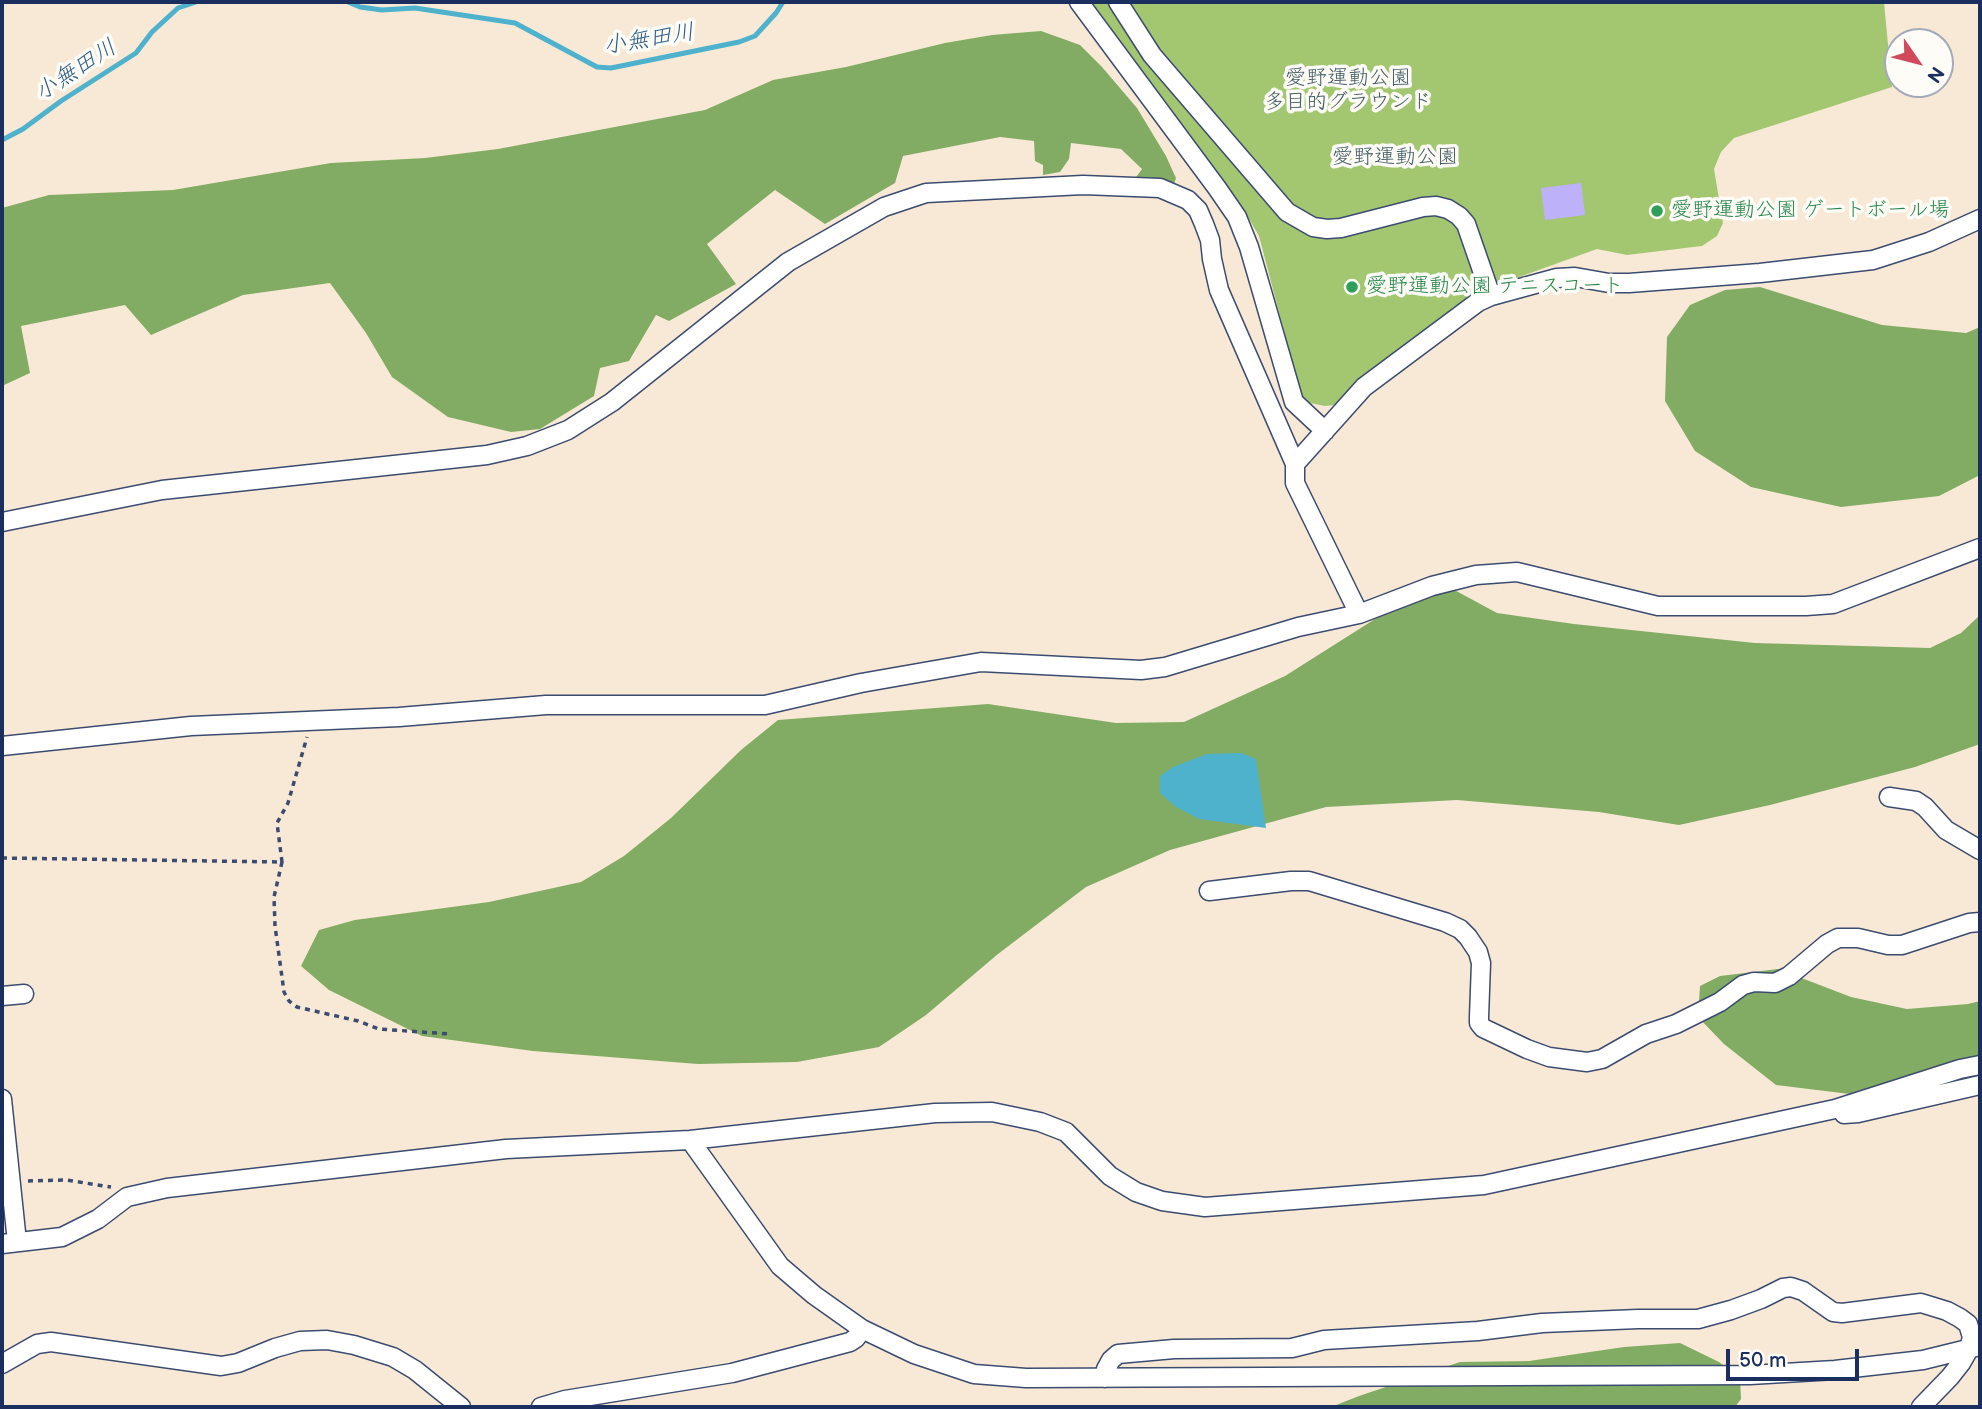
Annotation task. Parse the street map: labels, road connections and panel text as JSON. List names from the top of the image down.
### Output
{
  "water": ["小無田川"],
  "parks": ["愛野運動公園 多目的グラウンド", "愛野運動公園"],
  "places": ["愛野運動公園 ゲートボール場", "愛野運動公園 テニスコート"],
  "scale_bar": "50 m",
  "north": "bottom right"
}
